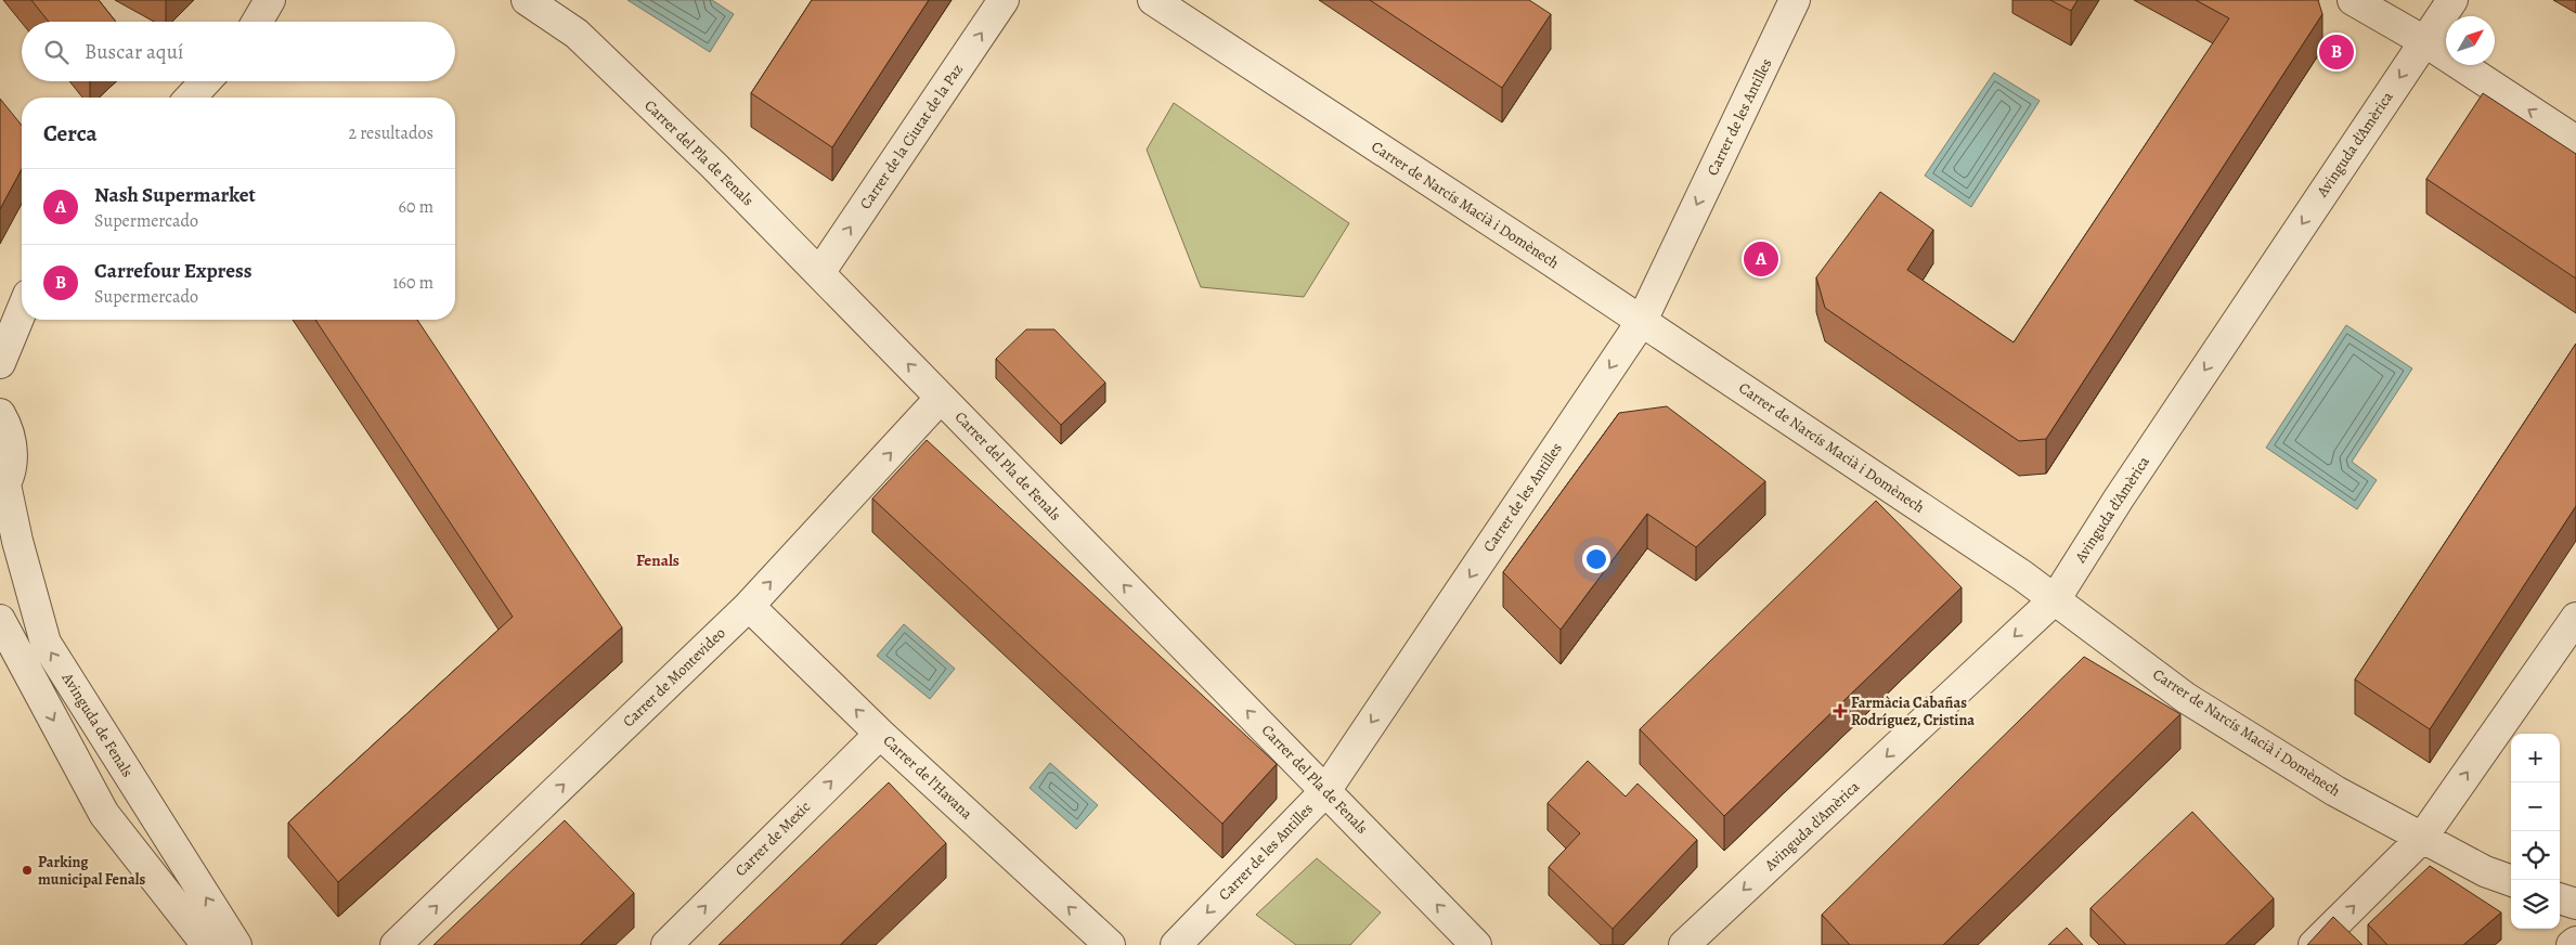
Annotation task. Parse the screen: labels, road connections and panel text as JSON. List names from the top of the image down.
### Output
{
  "streets": {
    "street": [
      "Carrer de les Antilles",
      "Carrer de la Ciutat de la Paz",
      "Avinguda d'Amèrica",
      "Carrer del Pla de Fenals",
      "Carrer de Narcís Macià i Domènech",
      "Carrer de Montevideo",
      "Avinguda de Fenals",
      "Carrer de l'Havana",
      "Carrer de Mexic"
    ]
  },
  "crossings": [
    ["Carrer de les Antilles", "Carrer del Pla de Fenals"],
    ["Carrer de les Antilles", "Carrer de Narcís Macià i Domènech"],
    ["Carrer de la Ciutat de la Paz", "Carrer del Pla de Fenals"],
    ["Avinguda d'Amèrica", "Carrer de Narcís Macià i Domènech"],
    ["Carrer del Pla de Fenals", "Carrer de Montevideo"],
    ["Carrer de Montevideo", "Carrer de l'Havana"],
    ["Carrer de l'Havana", "Carrer de Mexic"]
  ],
  "one_way": [
    "Carrer de les Antilles",
    "Carrer de la Ciutat de la Paz",
    "Avinguda d'Amèrica",
    "Carrer del Pla de Fenals",
    "Carrer de Montevideo",
    "Carrer de l'Havana",
    "Carrer de Mexic"
  ],
  "districts": ["Fenals"],
  "places": {
    "health": ["Farmàcia Cabañas Rodríguez, Cristina"],
    "other": ["Parking municipal Fenals"]
  },
  "north": "top right",
  "page": {
    "search": "Buscar aquí",
    "pins": ["B", "A"],
    "heading": ["Cerca", "2 resultados"],
    "list": [
      {
        "mark": "A",
        "name": "Nash Supermarket",
        "note": "Supermercado",
        "value": "60 m"
      },
      {
        "mark": "B",
        "name": "Carrefour Express",
        "note": "Supermercado",
        "value": "160 m"
      }
    ],
    "map_buttons": ["+", "−"]
  }
}
